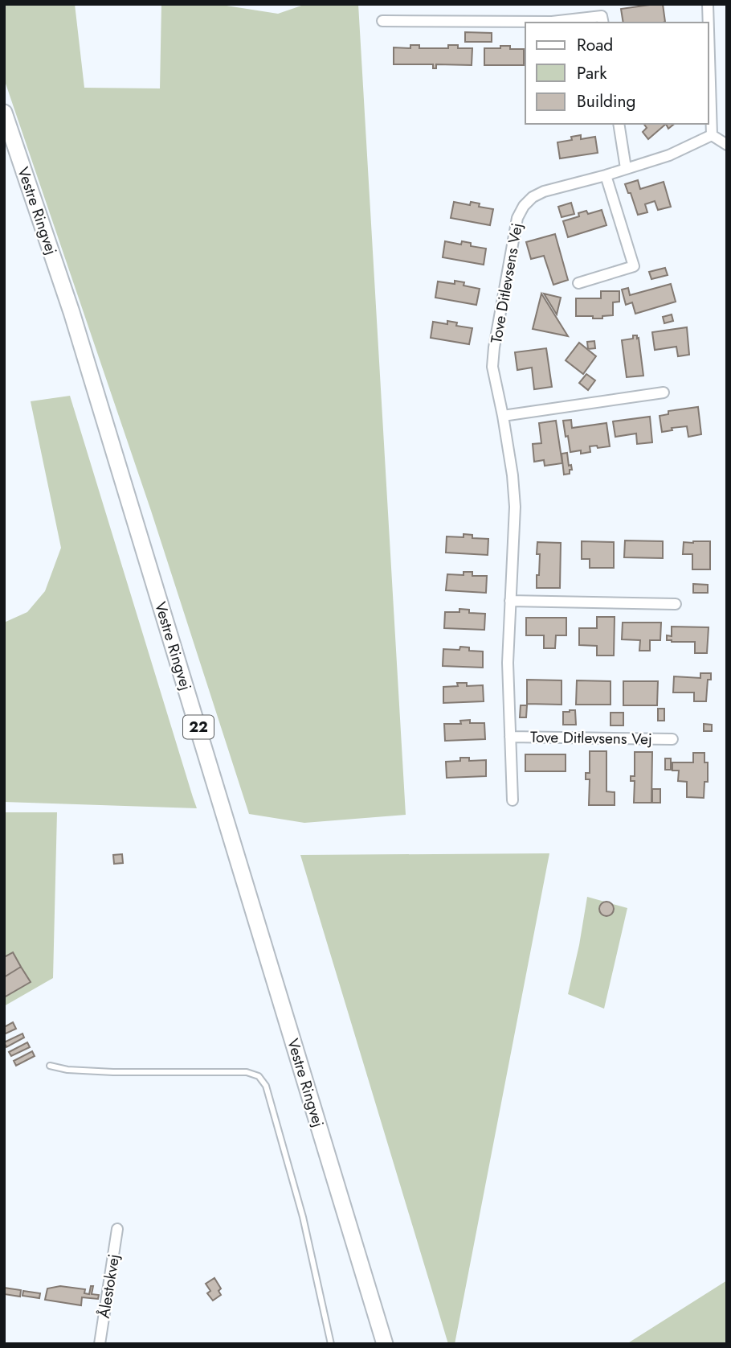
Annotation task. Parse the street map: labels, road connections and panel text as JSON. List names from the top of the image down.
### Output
{
  "streets": {
    "main road": ["Vestre Ringvej", "22"],
    "street": ["Tove Ditlevsens Vej", "Ålestokvej"]
  },
  "legend": ["Road", "Park", "Building"]
}
